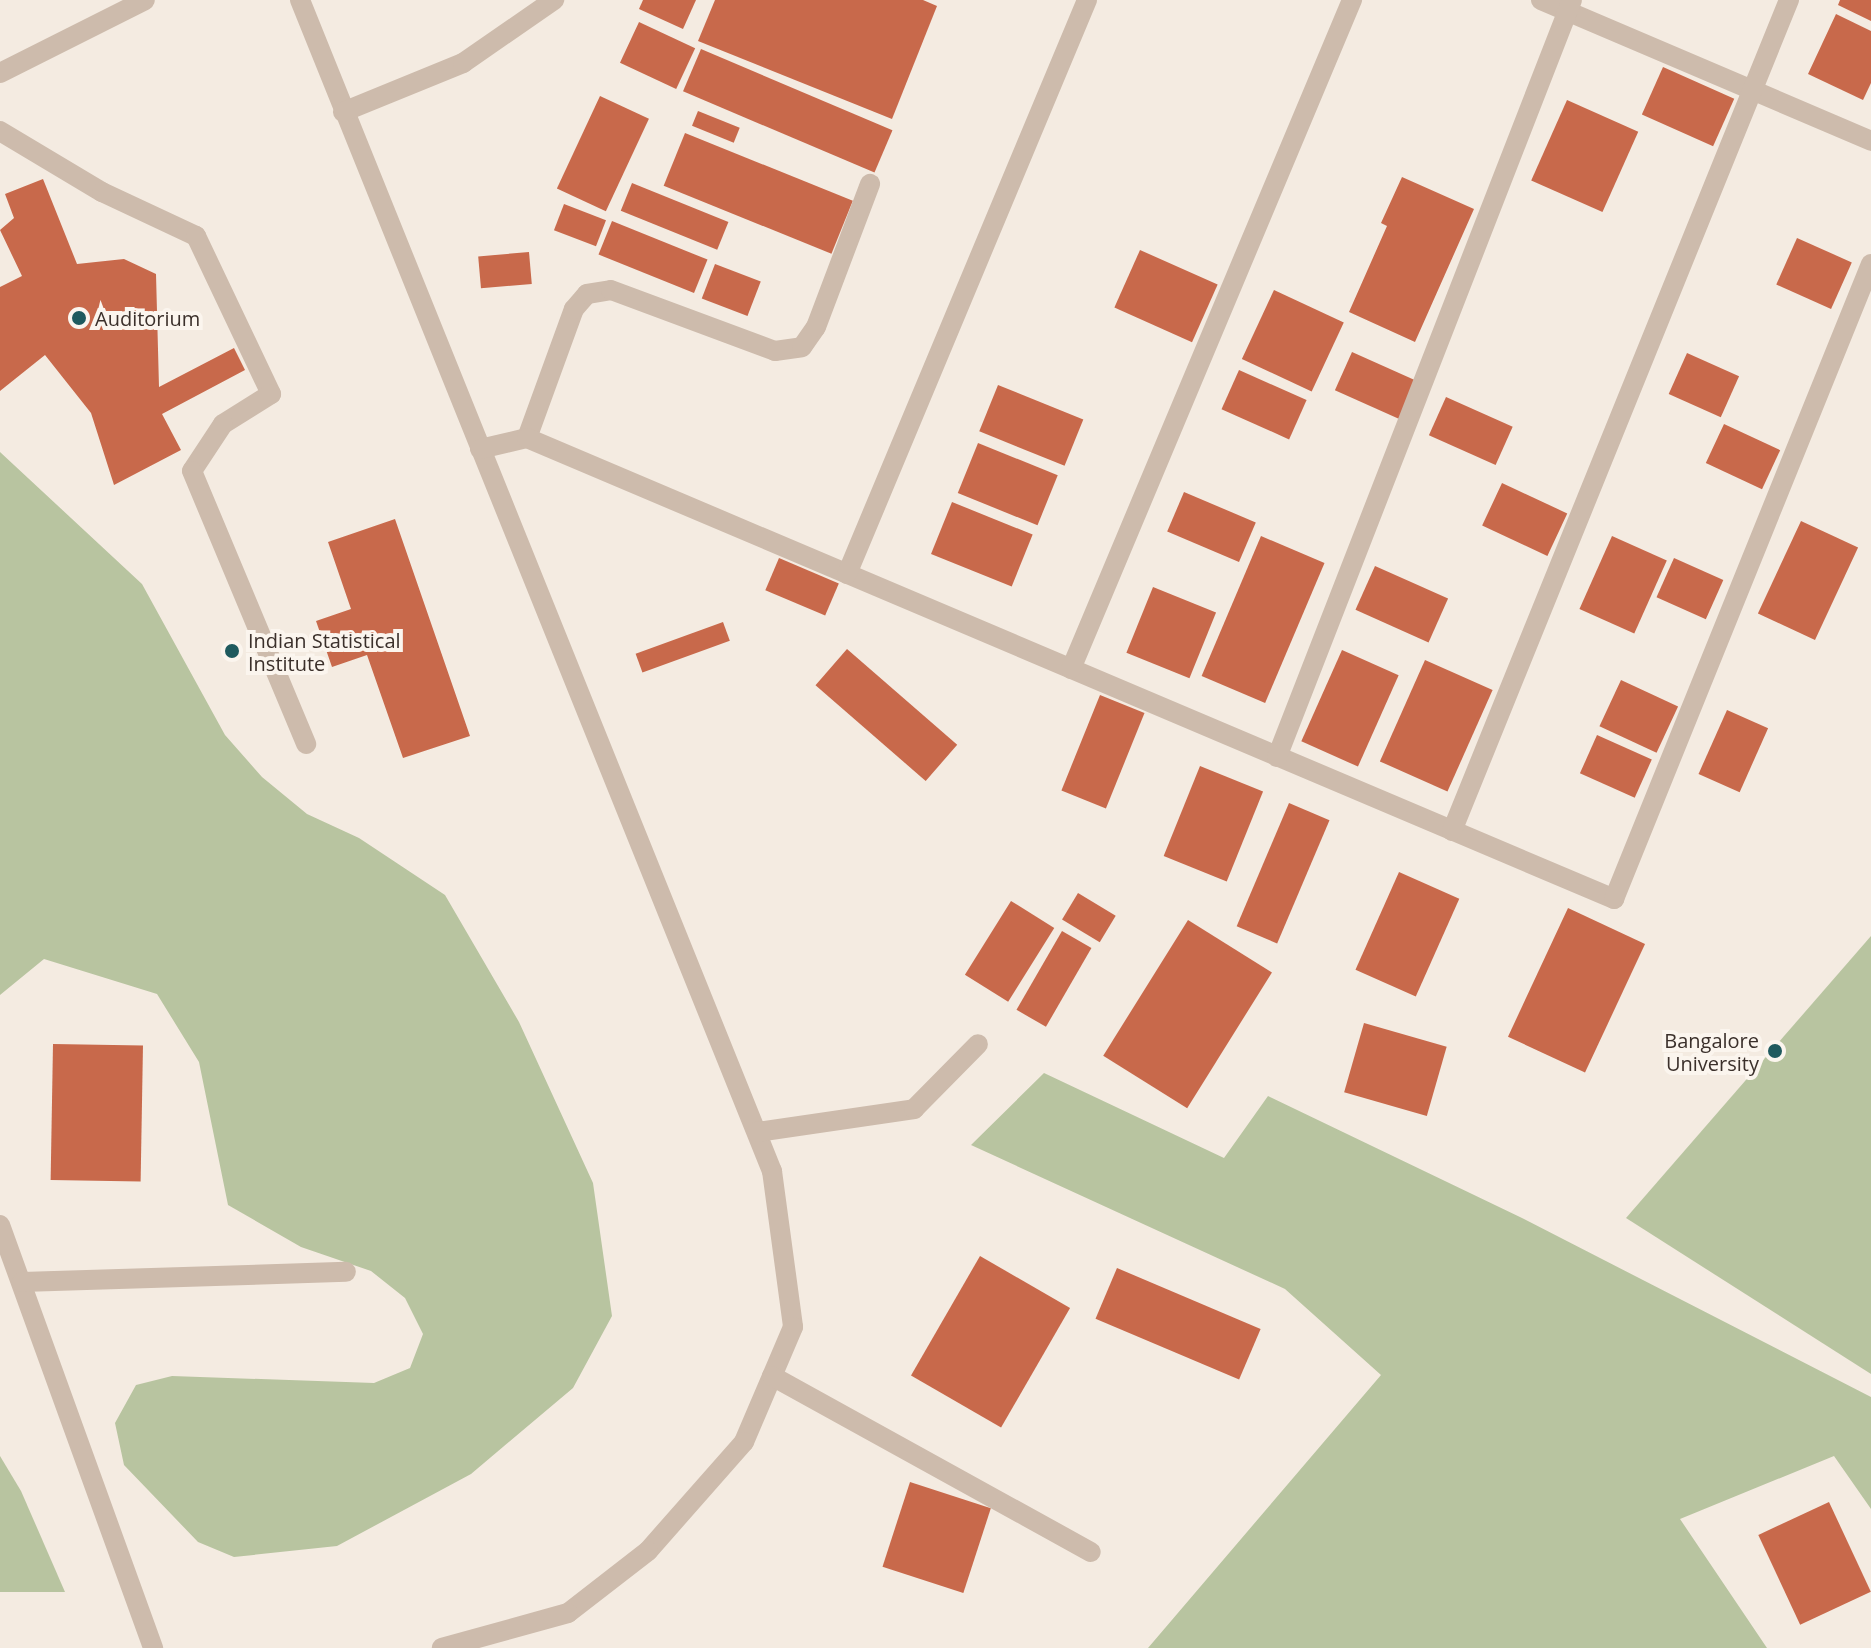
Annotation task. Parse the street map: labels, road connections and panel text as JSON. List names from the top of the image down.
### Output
{
  "places": ["Auditorium", "Indian Statistical Institute", "Bangalore University"]
}
